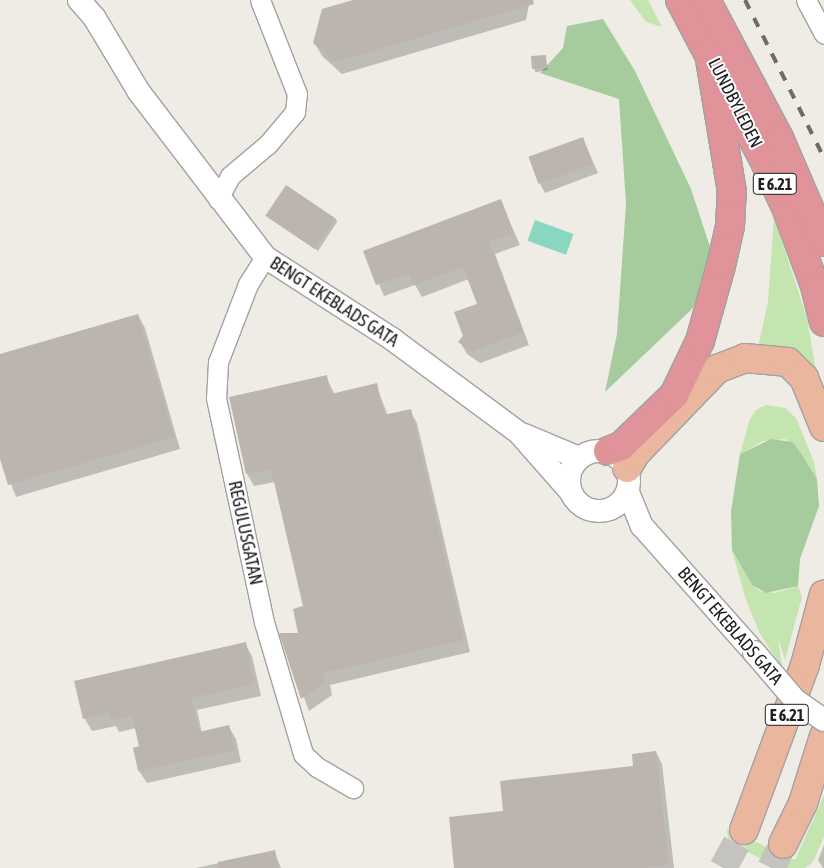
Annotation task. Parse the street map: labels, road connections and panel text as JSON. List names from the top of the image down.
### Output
{
  "streets": {
    "highway": ["LUNDBYLEDEN", "E 6.21"],
    "street": ["BENGT EKEBLADS GATA", "REGULUSGATAN"]
  },
  "crossings": [
    ["BENGT EKEBLADS GATA", "REGULUSGATAN"]
  ]
}
